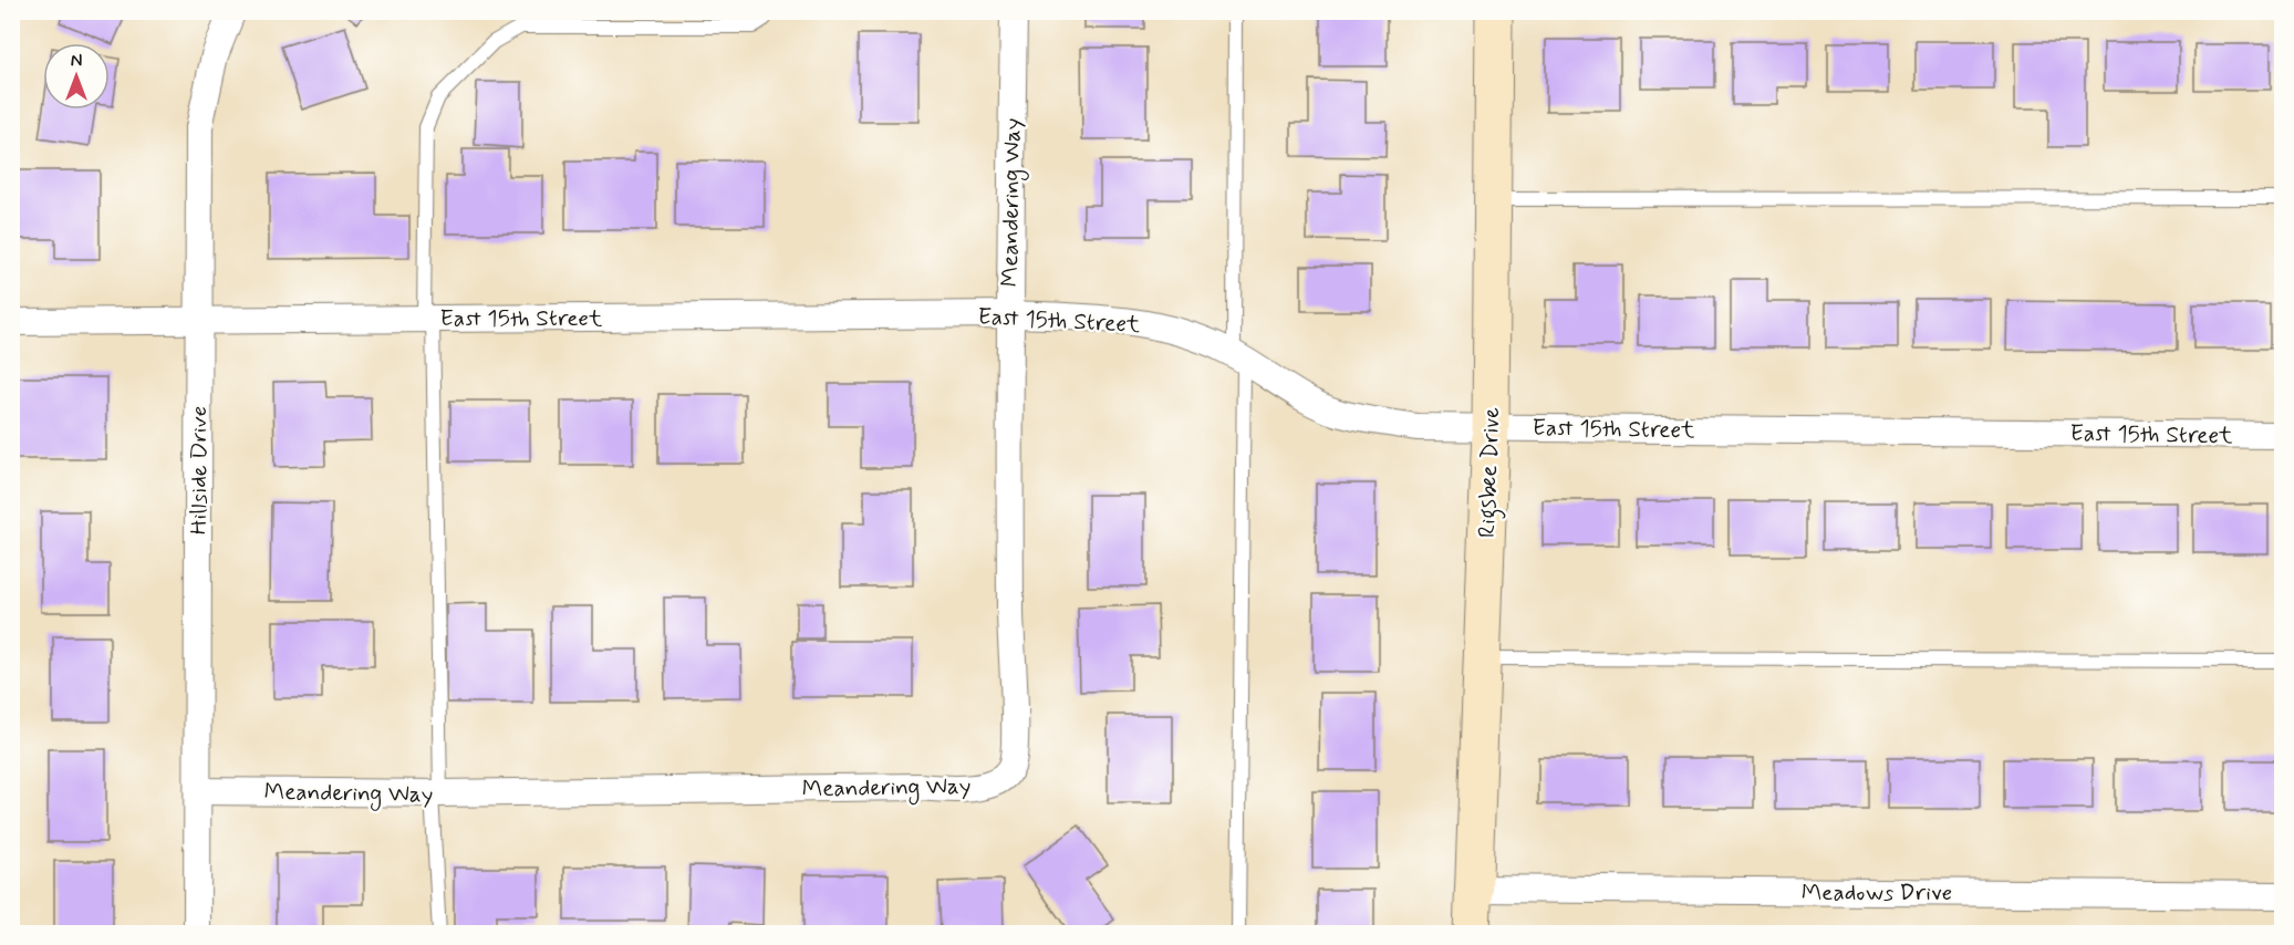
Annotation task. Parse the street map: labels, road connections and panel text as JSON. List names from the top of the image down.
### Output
{
  "streets": {
    "street": [
      "Meandering Way",
      "East 15th Street",
      "Hillside Drive",
      "Rigsbee Drive",
      "Meadows Drive"
    ]
  },
  "crossings": [
    ["Meandering Way", "East 15th Street"],
    ["Meandering Way", "Hillside Drive"],
    ["East 15th Street", "Hillside Drive"],
    ["East 15th Street", "Rigsbee Drive"],
    ["Rigsbee Drive", "Meadows Drive"]
  ],
  "north": "top"
}
